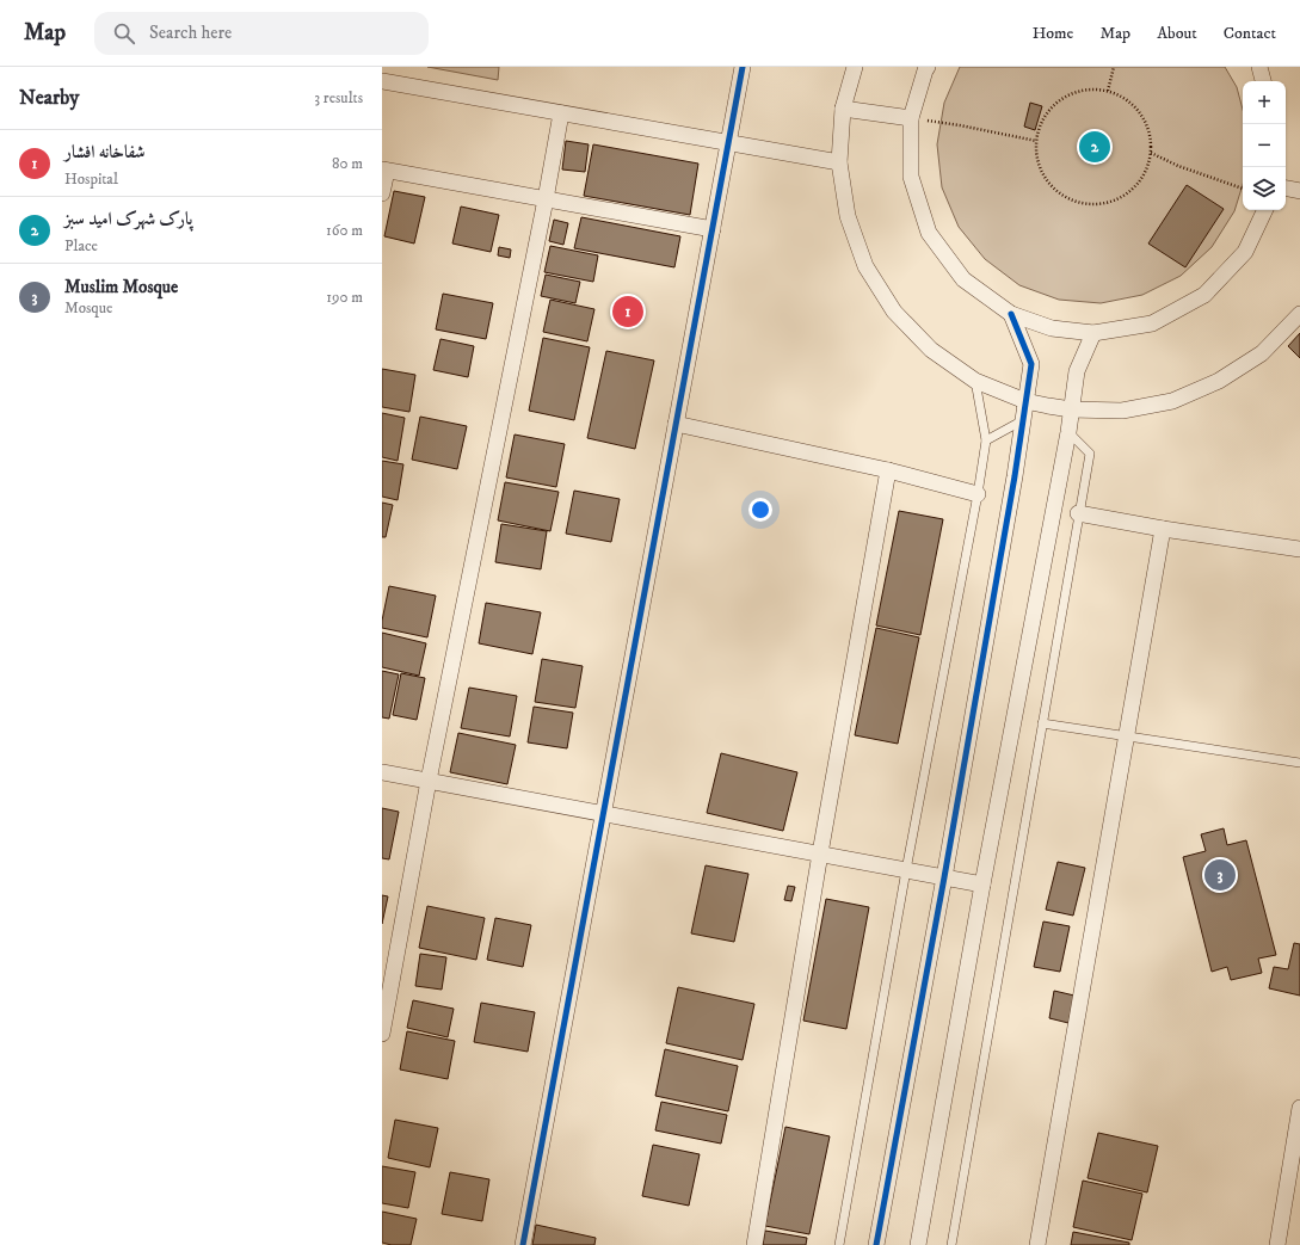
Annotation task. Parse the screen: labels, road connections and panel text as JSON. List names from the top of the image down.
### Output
{
  "page": {
    "header": "Map",
    "search": "Search here",
    "nav": [
      "Home",
      "Map",
      "About",
      "Contact"
    ],
    "heading": ["Nearby", "3 results"],
    "map_buttons": ["+", "−"],
    "list": [
      {
        "mark": "1",
        "name": "شفاخانه افشار",
        "note": "Hospital",
        "value": "80 m"
      },
      {
        "mark": "2",
        "name": "پارک شهرک امید سبز",
        "note": "Place",
        "value": "160 m"
      },
      {
        "mark": "3",
        "name": "Muslim Mosque",
        "note": "Mosque",
        "value": "190 m"
      }
    ],
    "pins": ["2", "1", "3"]
  }
}
